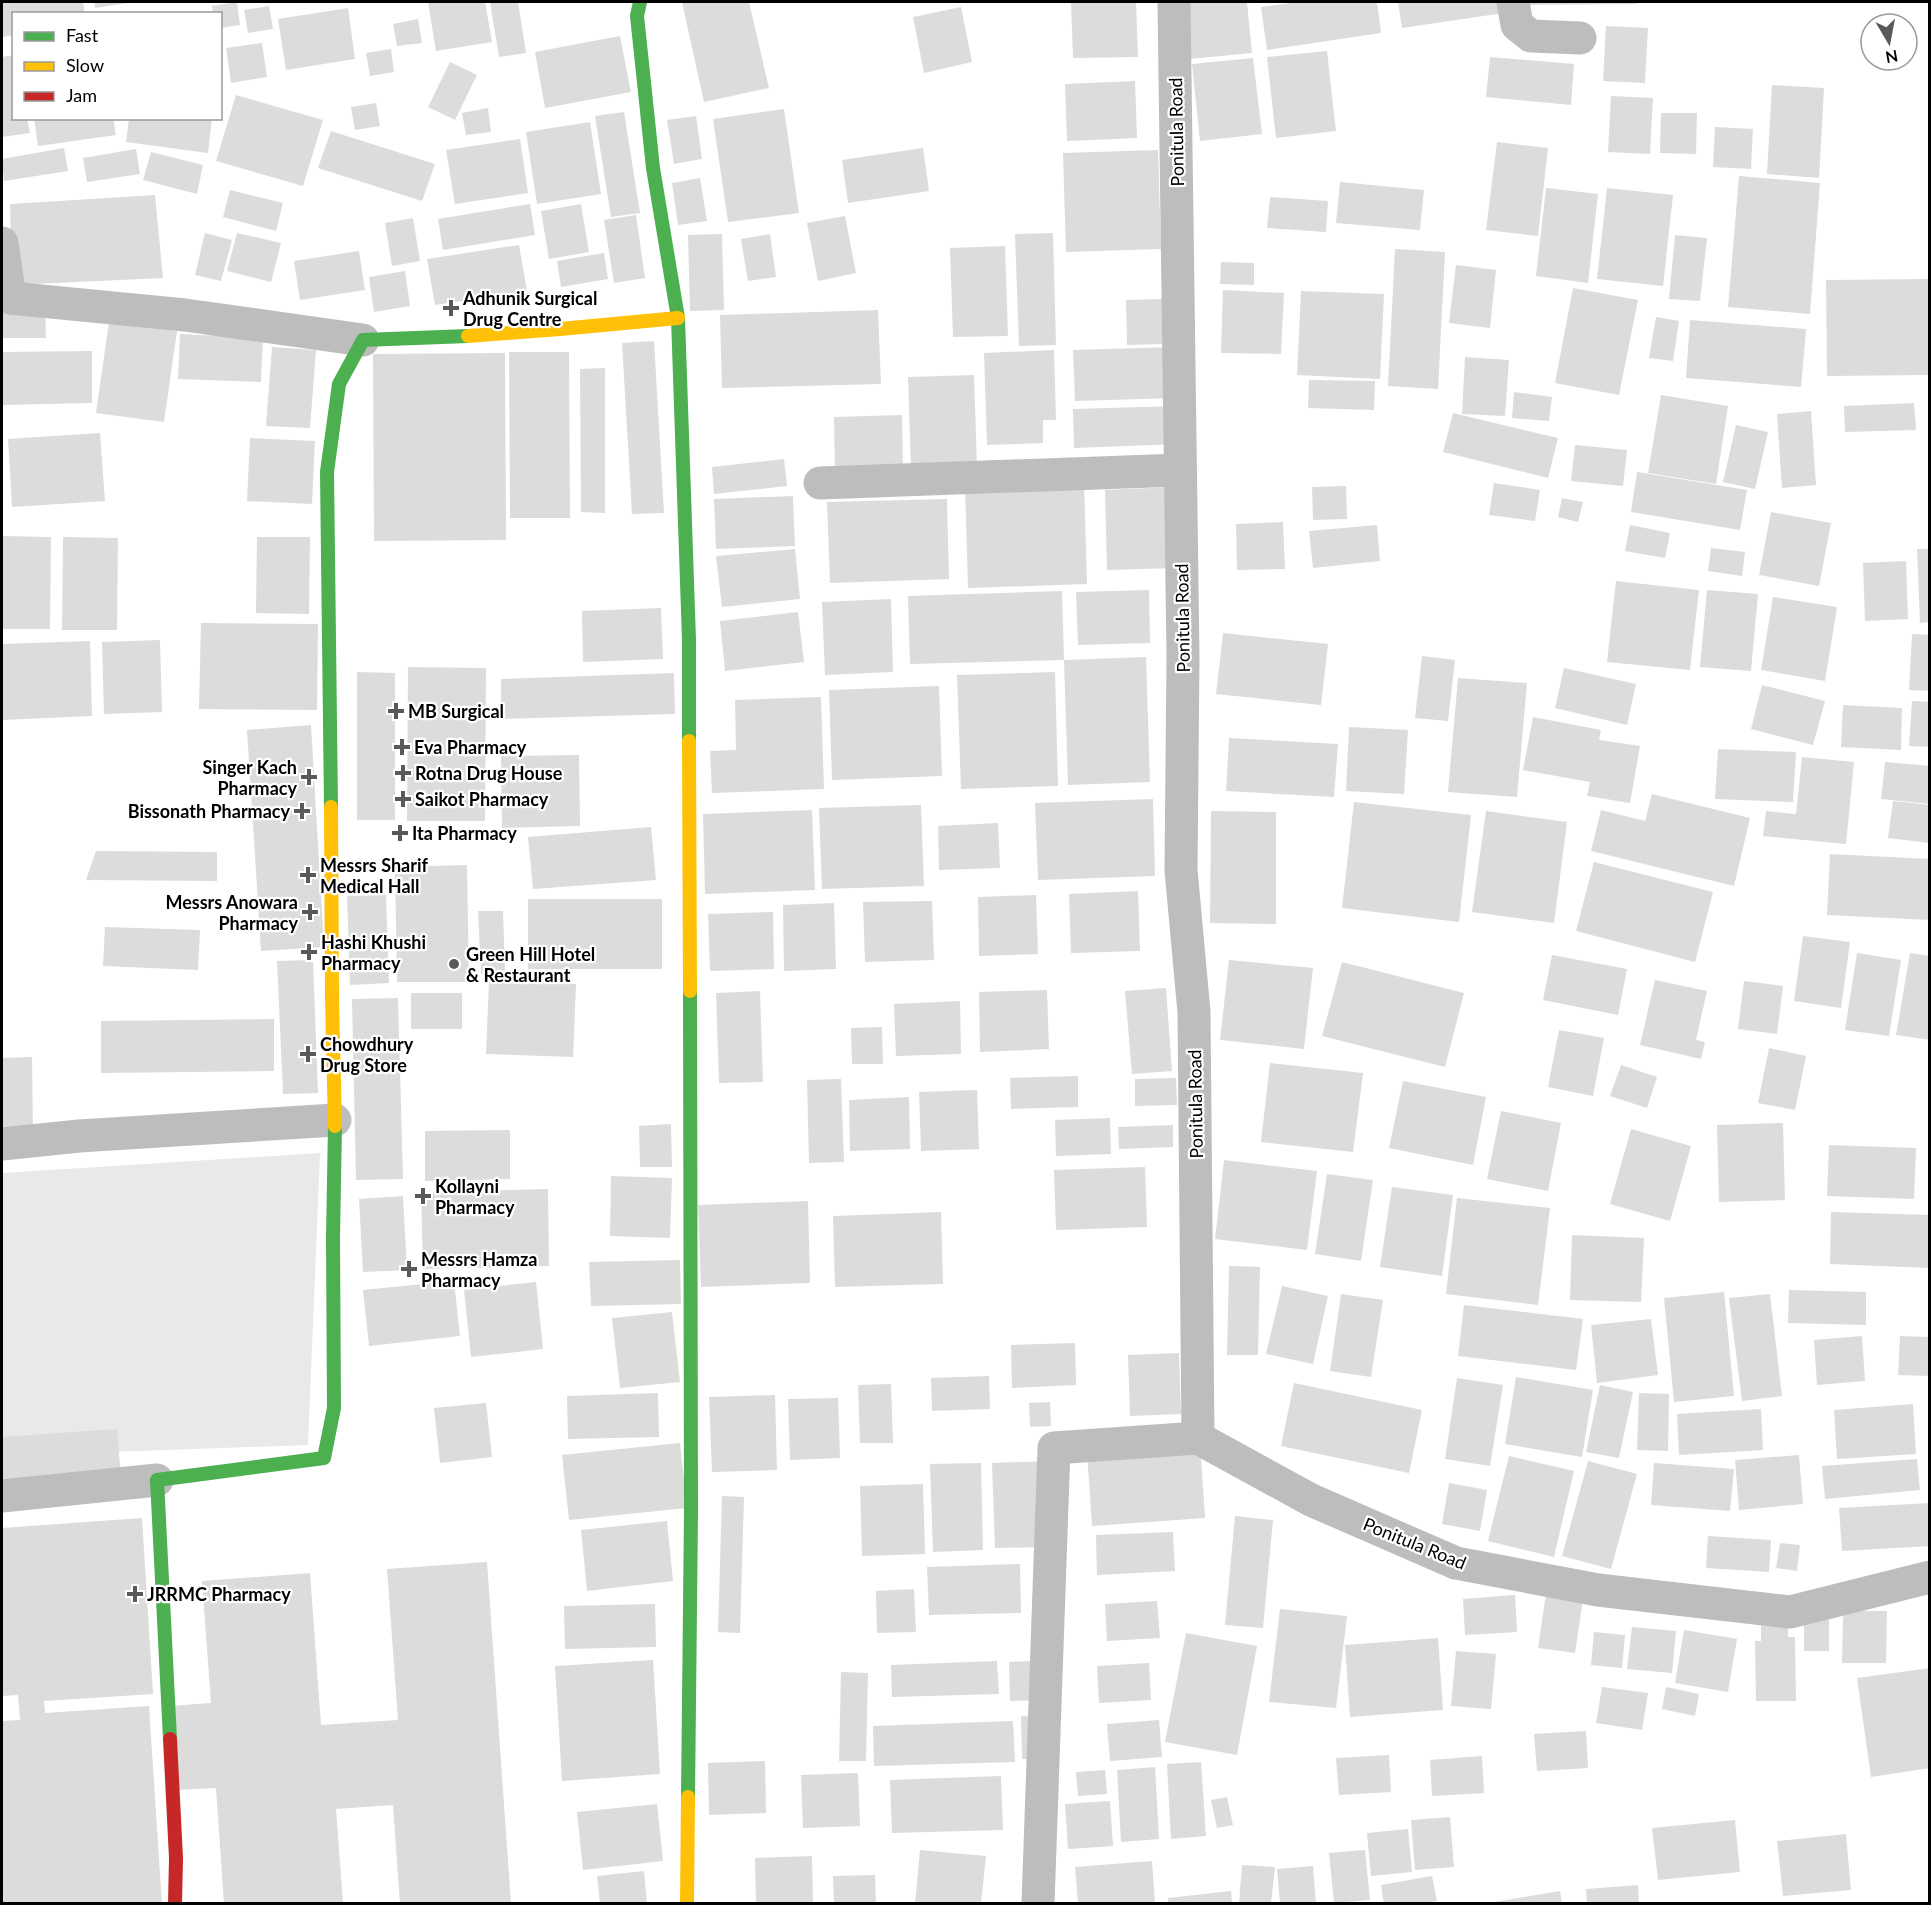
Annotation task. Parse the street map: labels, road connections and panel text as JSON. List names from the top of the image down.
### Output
{
  "streets": {
    "street": ["Ponitula Road"]
  },
  "places": {
    "health": [
      "Adhunik Surgical Drug Centre",
      "MB Surgical",
      "Eva Pharmacy",
      "Rotna Drug House",
      "Singer Kach Pharmacy",
      "Saikot Pharmacy",
      "Bissonath Pharmacy",
      "Ita Pharmacy",
      "Messrs Sharif Medical Hall",
      "Messrs Anowara Pharmacy",
      "Hashi Khushi Pharmacy",
      "Chowdhury Drug Store",
      "Kollayni Pharmacy",
      "Messrs Hamza Pharmacy",
      "JRRMC Pharmacy"
    ],
    "other": ["Green Hill Hotel & Restaurant"]
  },
  "legend": ["Fast", "Slow", "Jam"],
  "north": "bottom"
}
